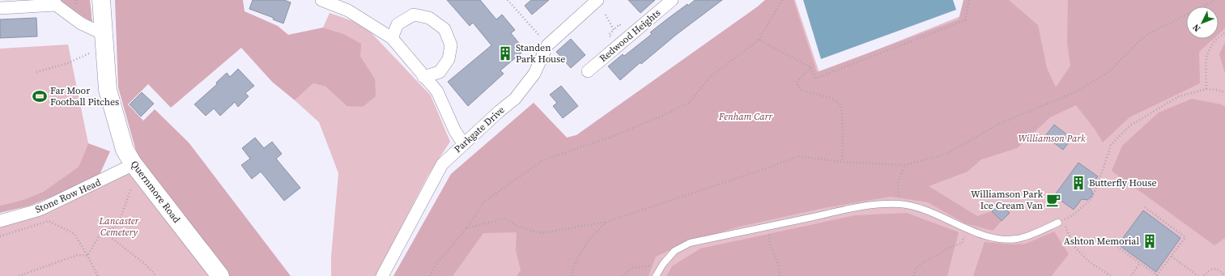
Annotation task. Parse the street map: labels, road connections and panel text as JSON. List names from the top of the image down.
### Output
{
  "streets": {
    "street": [
      "Redwood Heights",
      "Parkgate Drive",
      "Quernmore Road",
      "Stone Row Head"
    ]
  },
  "crossings": [
    ["Quernmore Road", "Stone Row Head"]
  ],
  "parks": ["Fenham Carr", "Williamson Park", "Lancaster Cemetery"],
  "places": {
    "building": ["Standen Park House", "Butterfly House", "Ashton Memorial"],
    "sports": ["Far Moor Football Pitches"],
    "cafe": ["Williamson Park Ice Cream Van"]
  },
  "north": "bottom left"
}
